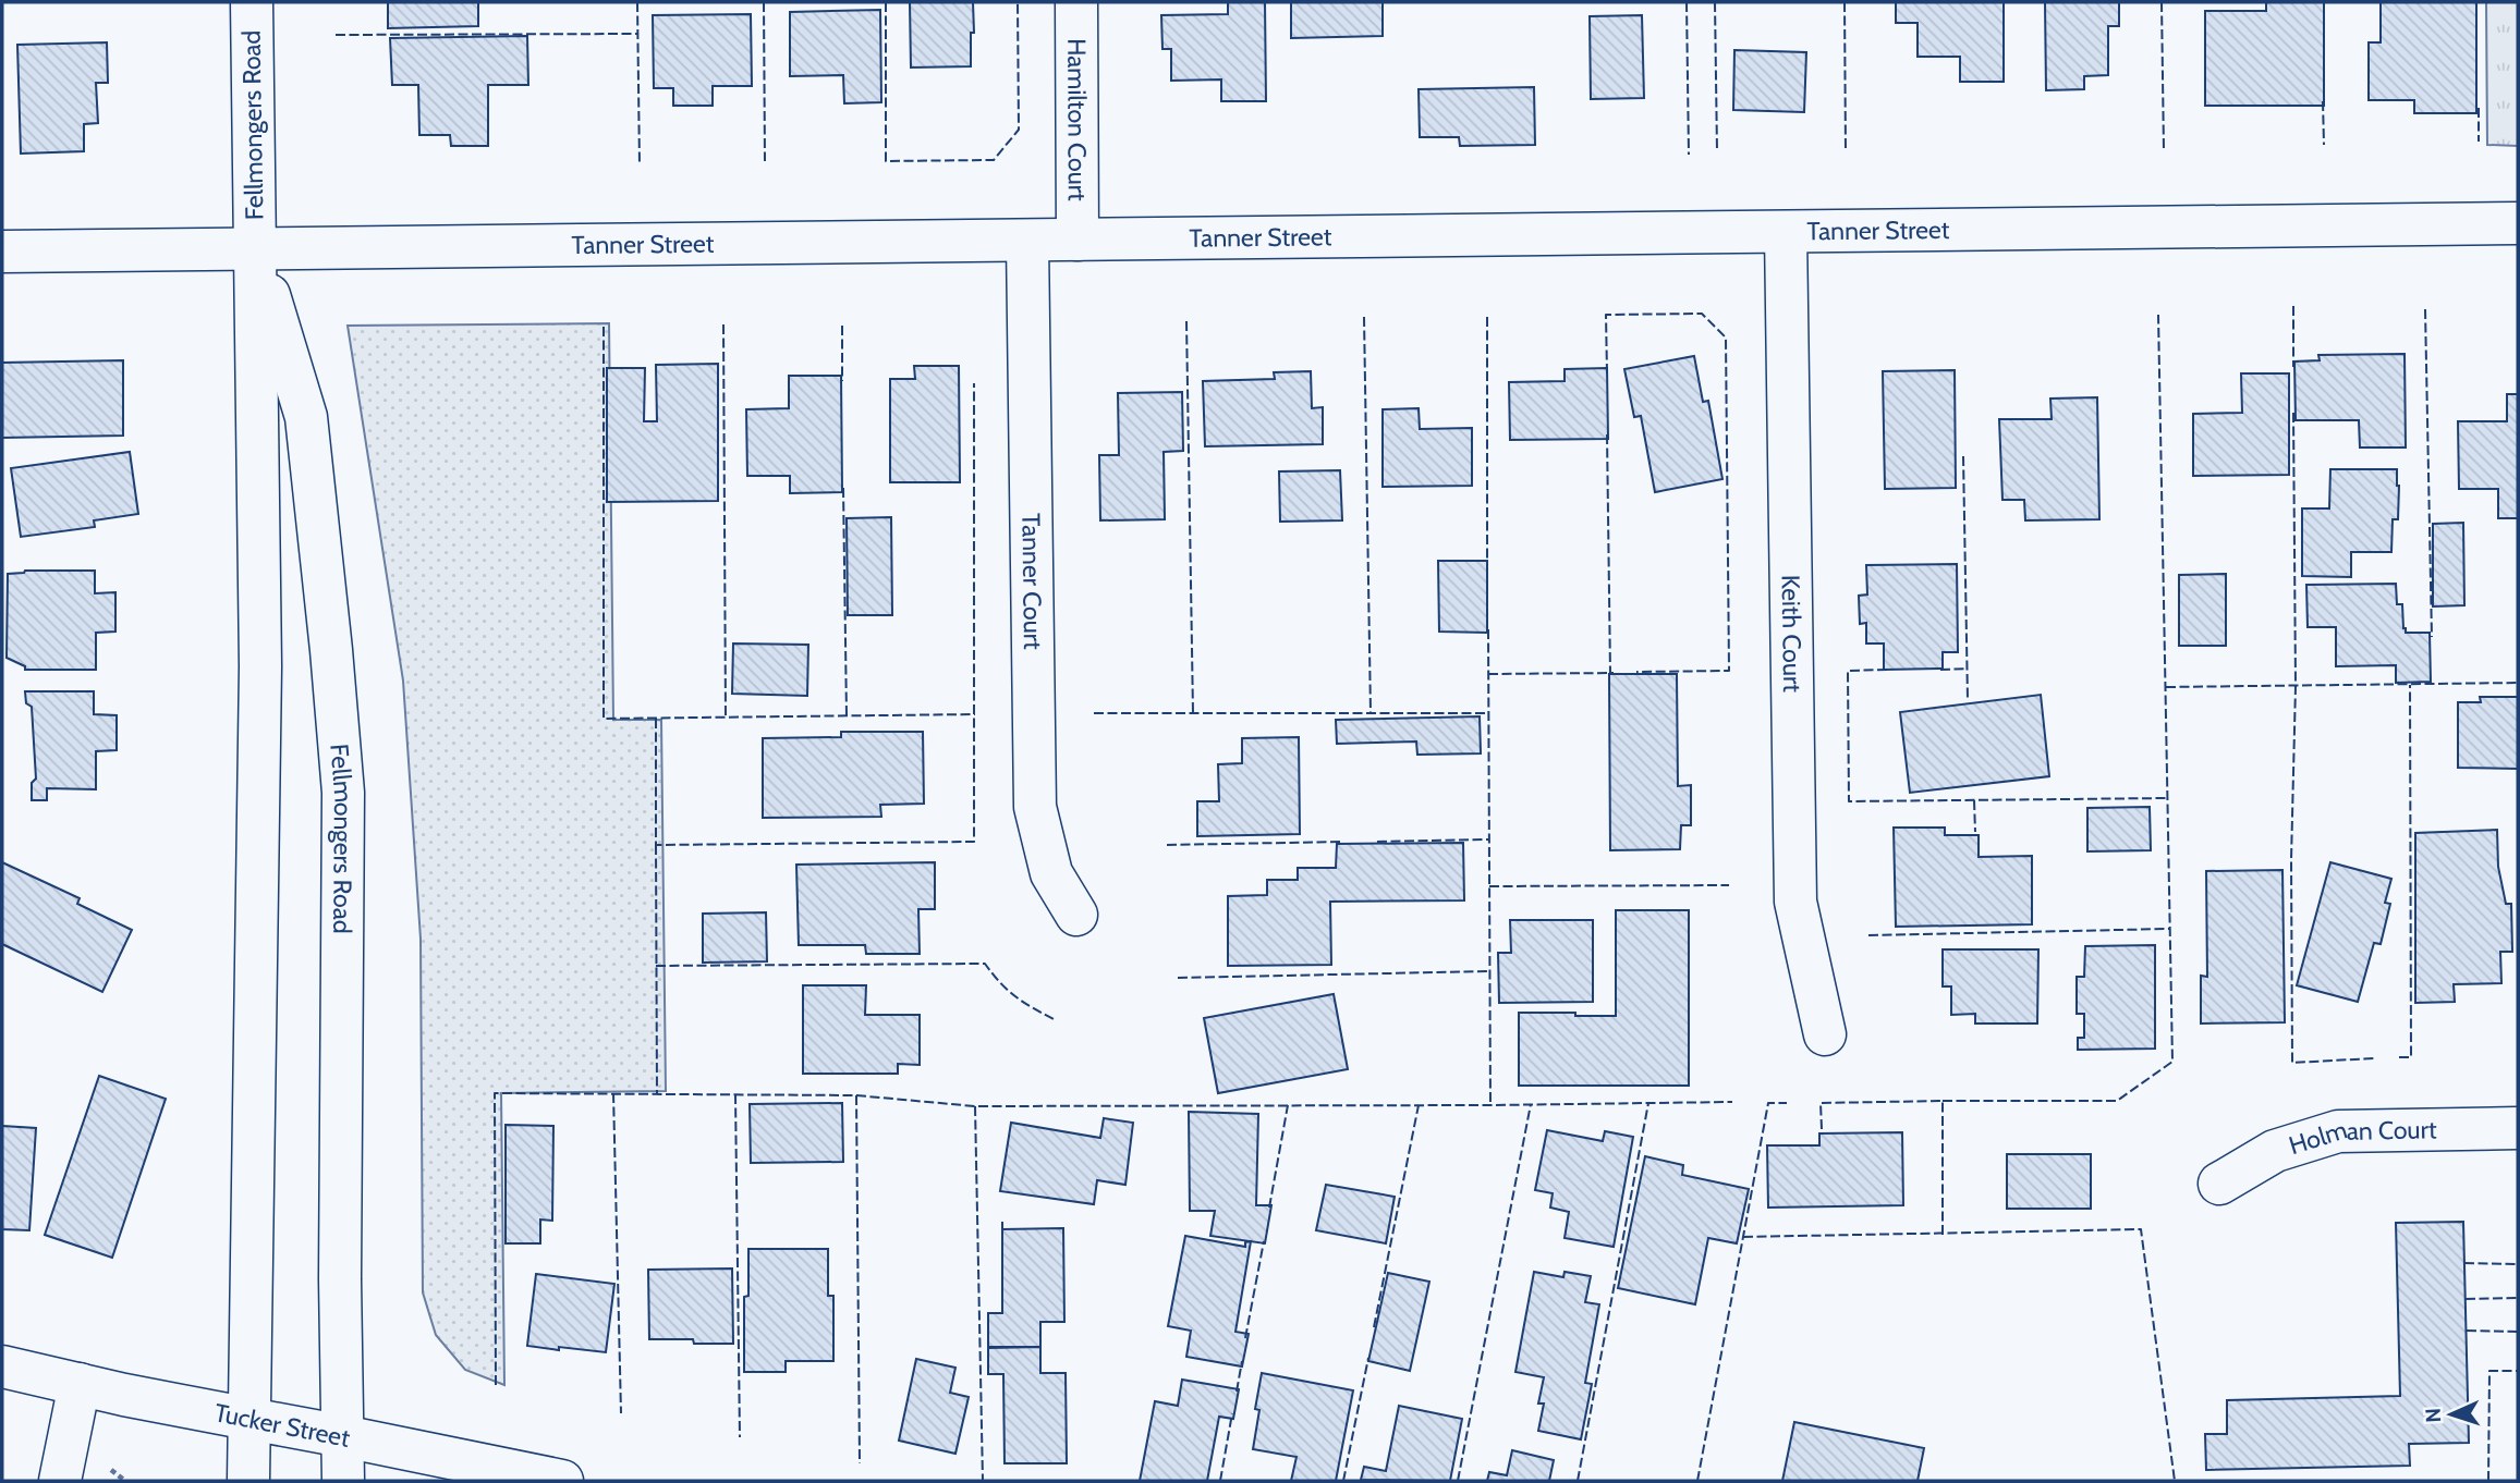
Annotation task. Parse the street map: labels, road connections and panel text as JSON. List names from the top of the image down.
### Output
{
  "streets": {
    "street": [
      "Hamilton Court",
      "Fellmongers Road",
      "Tanner Street",
      "Tanner Court",
      "Keith Court",
      "Holman Court",
      "Tucker Street"
    ]
  },
  "crossings": [
    ["Hamilton Court", "Tanner Street"],
    ["Fellmongers Road", "Tanner Street"],
    ["Fellmongers Road", "Tucker Street"],
    ["Tanner Street", "Tanner Court"],
    ["Tanner Street", "Keith Court"]
  ],
  "north": "left"
}
